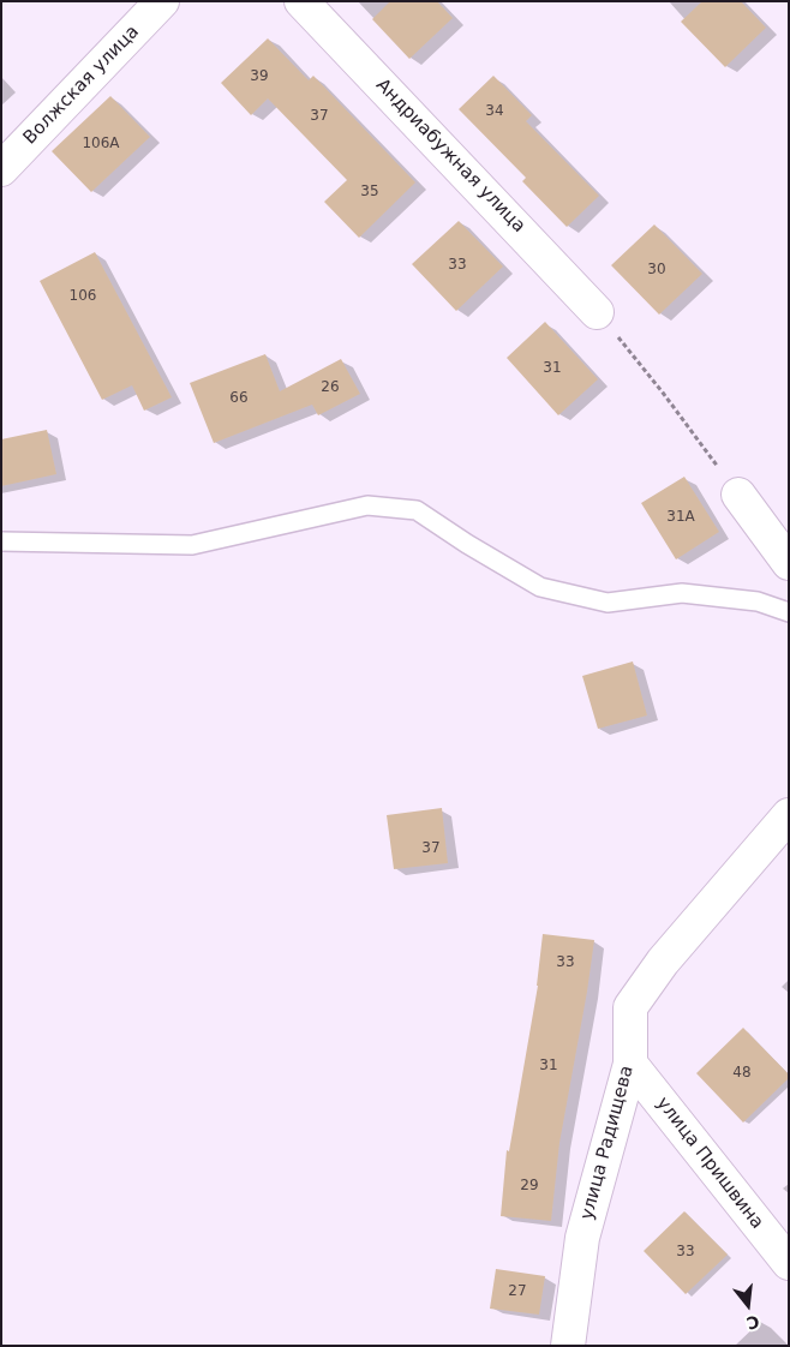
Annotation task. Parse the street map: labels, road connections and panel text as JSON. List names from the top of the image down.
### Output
{
  "streets": {
    "street": [
      "Волжская улица",
      "Андриабужная улица",
      "улица Радищева",
      "улица Пришвина"
    ]
  },
  "crossings": [
    ["улица Радищева", "улица Пришвина"]
  ],
  "house_numbers": [
    "39",
    "34",
    "37",
    "106А",
    "35",
    "33",
    "30",
    "106",
    "31",
    "26",
    "66",
    "31А",
    "37",
    "33",
    "31",
    "48",
    "29",
    "33",
    "27"
  ],
  "north": "bottom"
}
